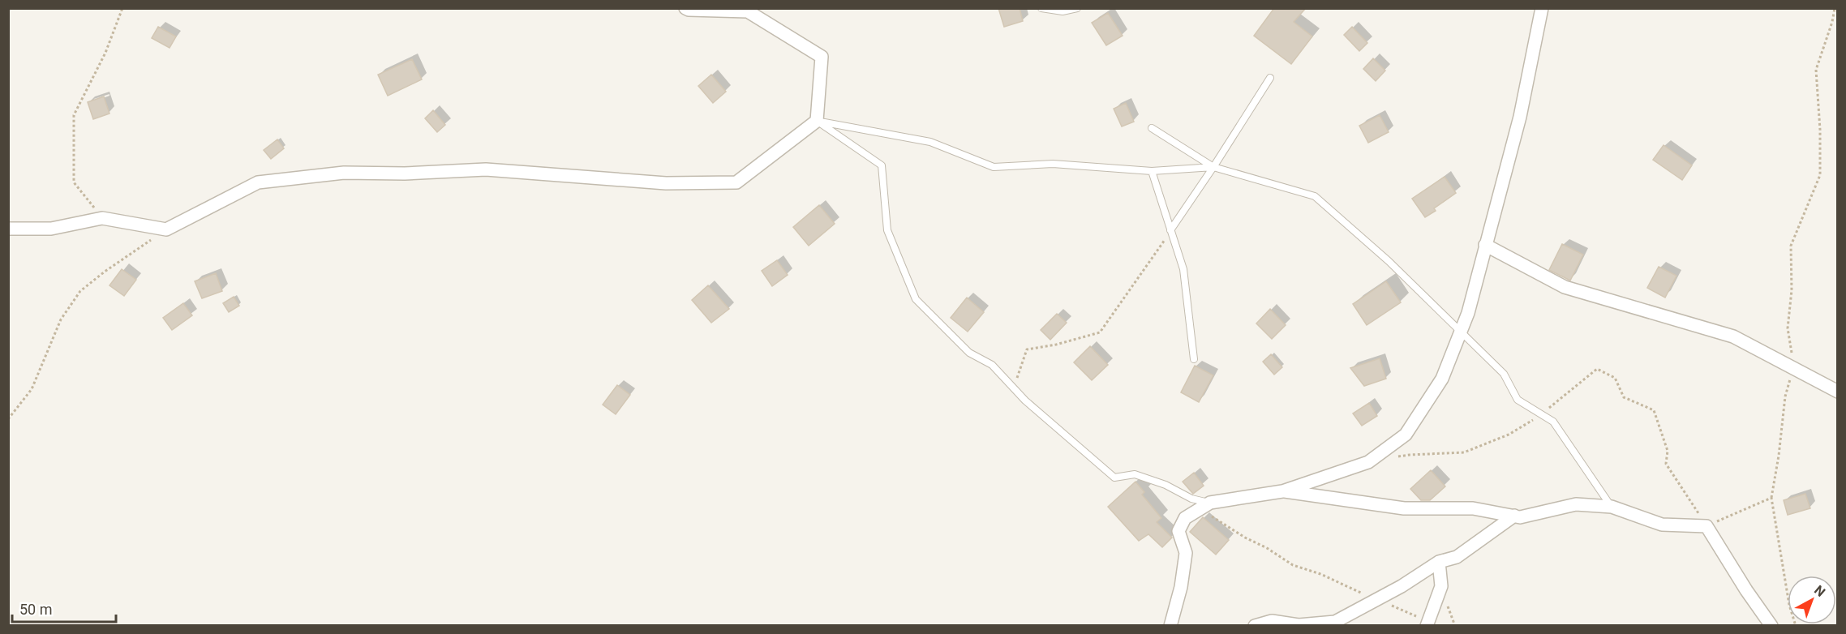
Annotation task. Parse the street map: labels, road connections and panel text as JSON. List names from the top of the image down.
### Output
{
  "scale_bar": "50 m",
  "north": "top right"
}
